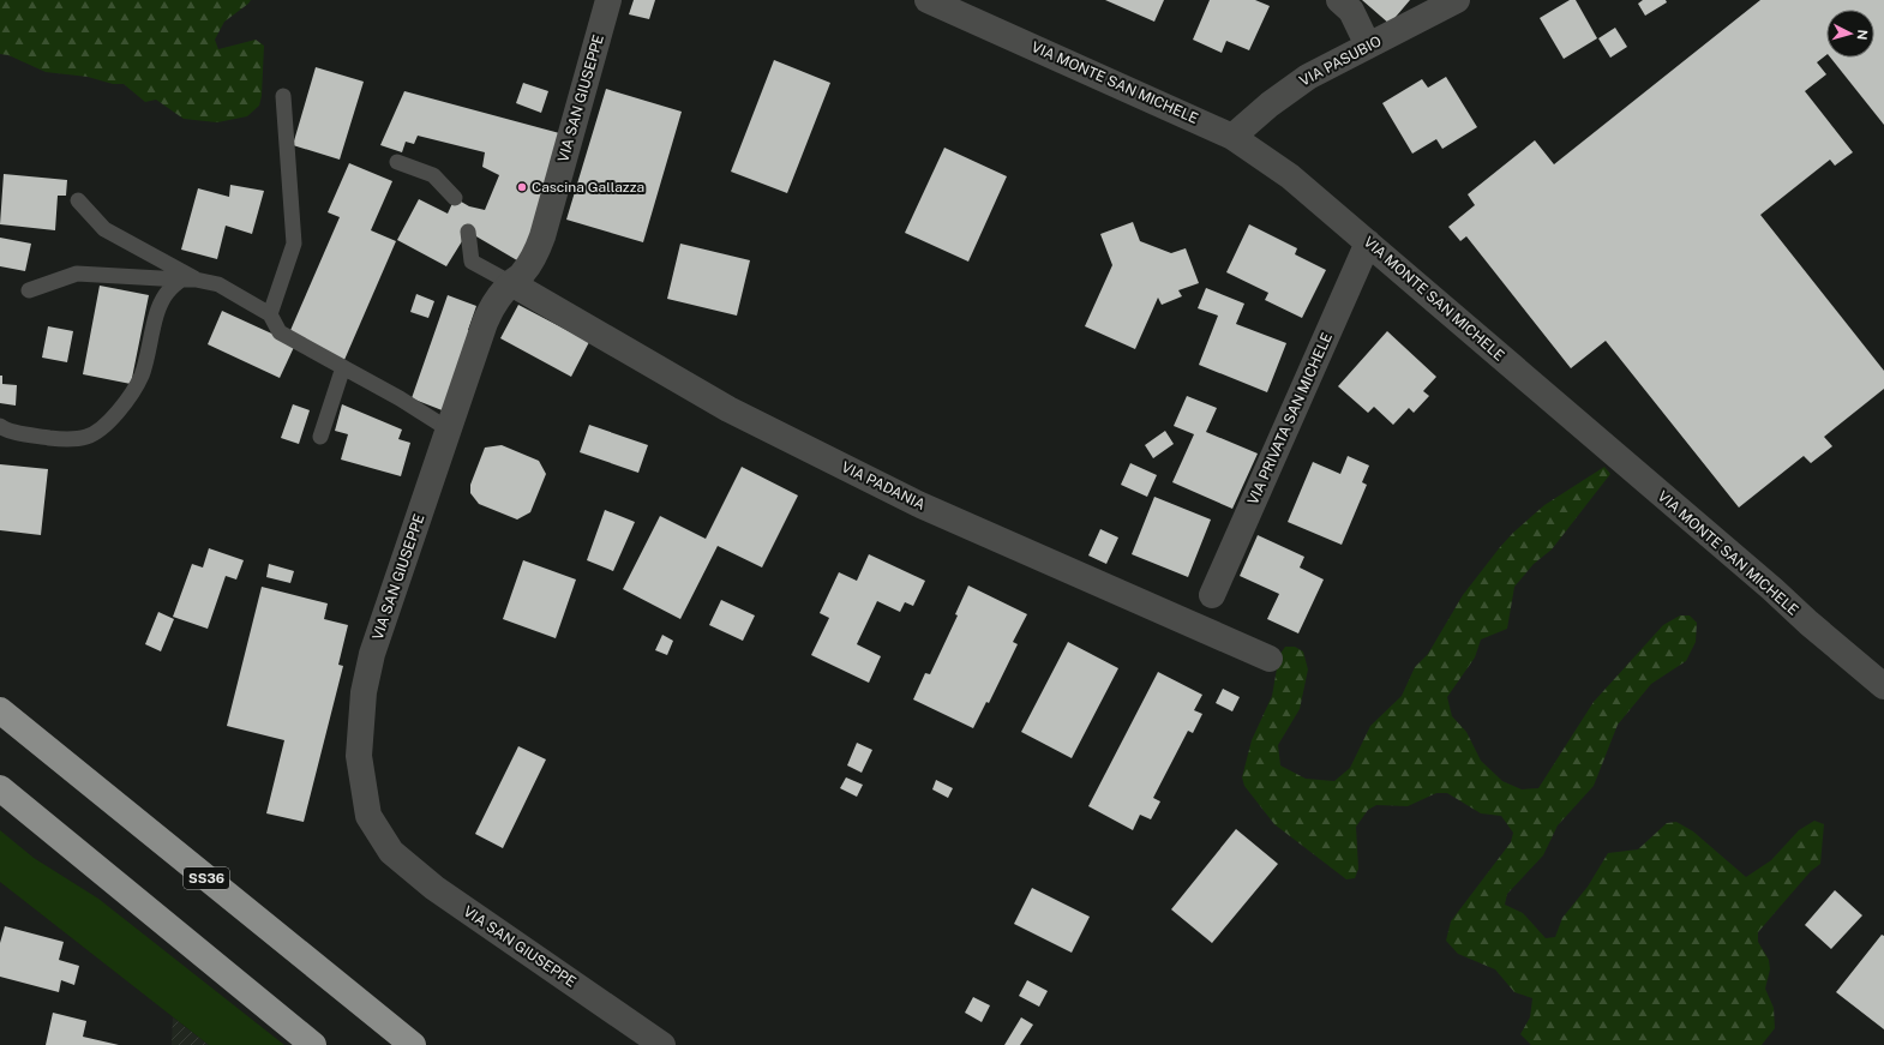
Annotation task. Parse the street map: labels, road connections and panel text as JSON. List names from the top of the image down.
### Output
{
  "streets": {
    "highway": ["SS36"],
    "street": [
      "VIA PASUBIO",
      "VIA MONTE SAN MICHELE",
      "VIA SAN GIUSEPPE",
      "VIA PRIVATA SAN MICHELE",
      "VIA PADANIA"
    ]
  },
  "crossings": [
    ["VIA PASUBIO", "VIA MONTE SAN MICHELE"],
    ["VIA MONTE SAN MICHELE", "VIA PRIVATA SAN MICHELE"],
    ["VIA SAN GIUSEPPE", "VIA PADANIA"]
  ],
  "places": ["Cascina Gallazza"],
  "north": "right"
}
